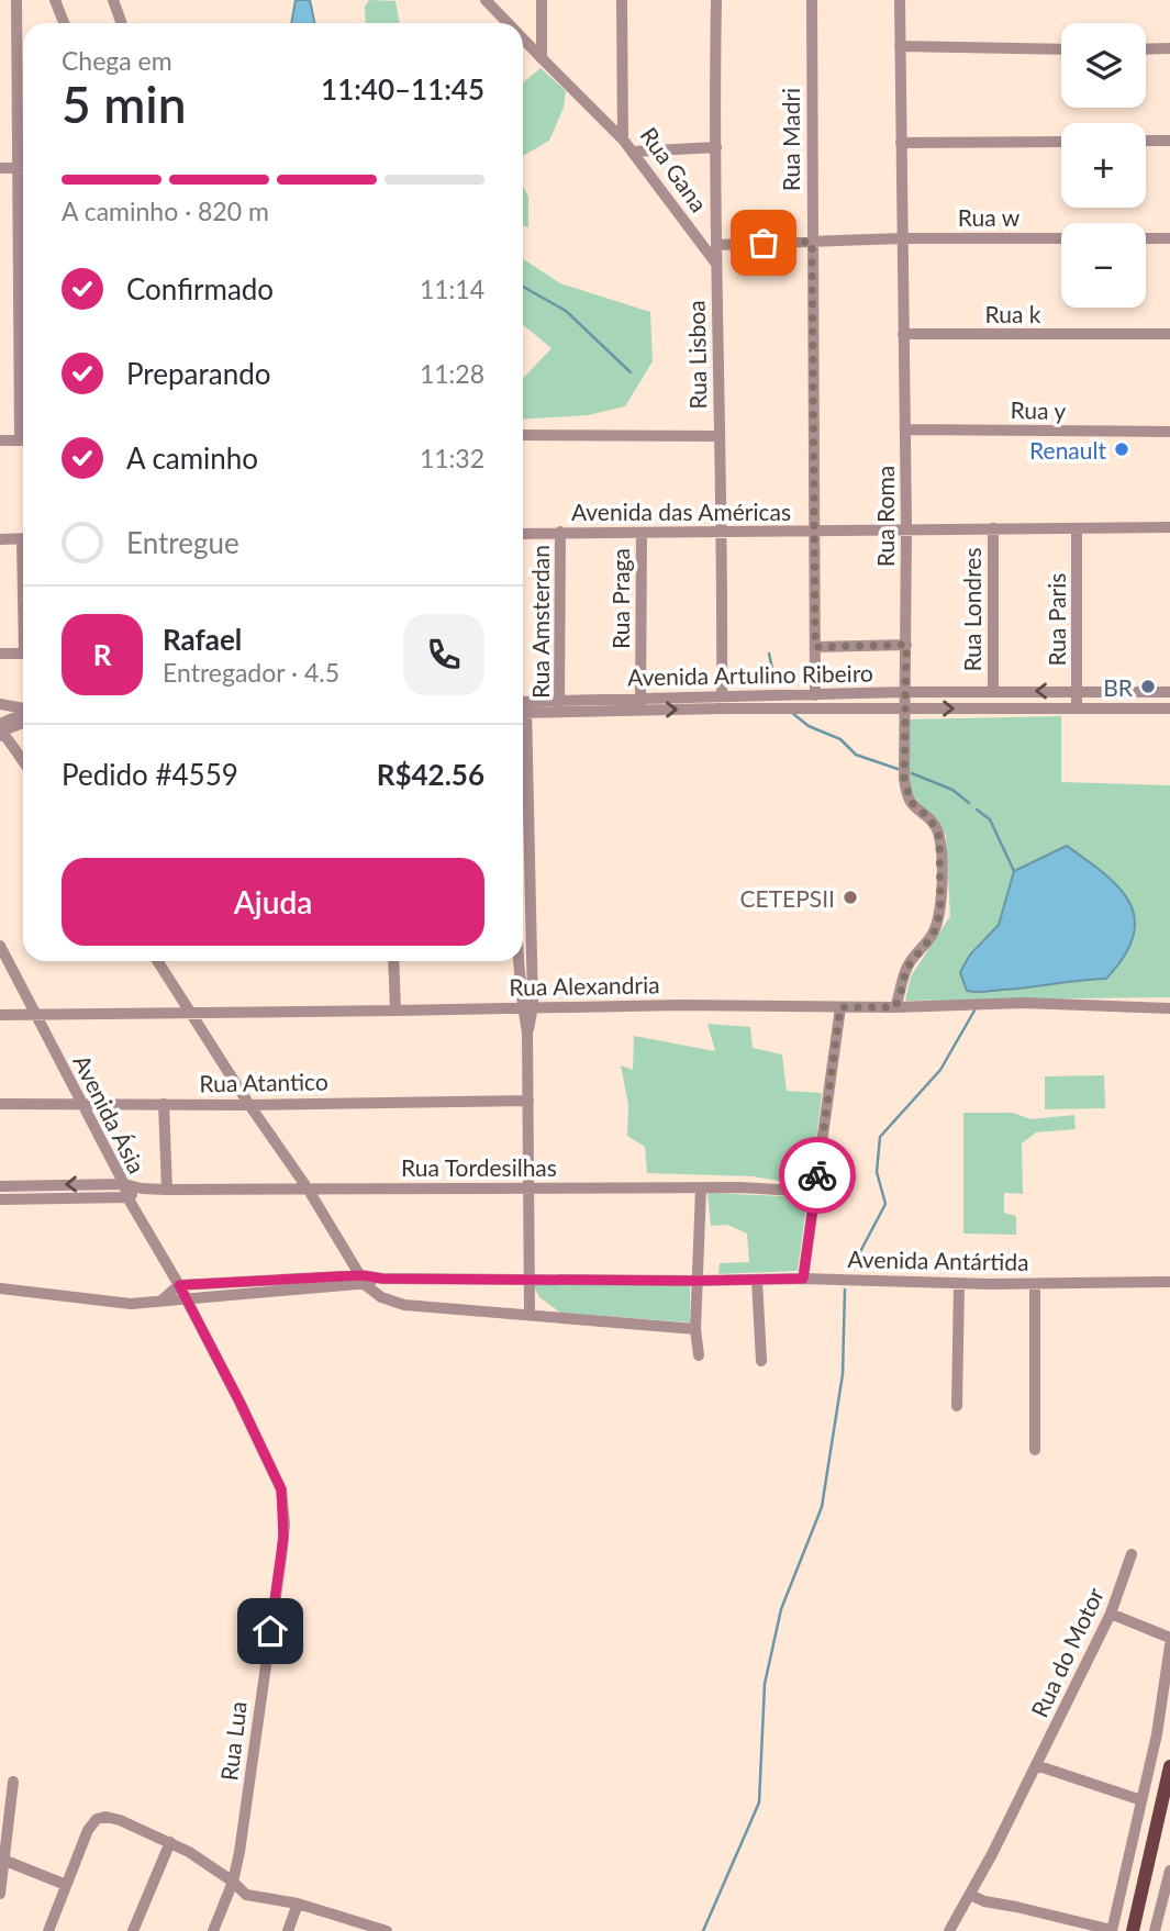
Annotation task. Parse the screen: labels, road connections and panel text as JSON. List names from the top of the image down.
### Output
{
  "streets": {
    "street": [
      "Rua Madri",
      "Rua Gana",
      "Rua w",
      "Rua k",
      "Rua Lisboa",
      "Rua y",
      "Avenida das Américas",
      "Rua Roma",
      "Rua Praga",
      "Rua Londres",
      "Rua Paris",
      "Rua Amsterdan",
      "Avenida Artulino Ribeiro",
      "Rua Alexandria",
      "Rua Atantico",
      "Avenida Ásia",
      "Rua Tordesilhas",
      "Avenida Antártida",
      "Rua do Motor",
      "Rua Lua"
    ]
  },
  "crossings": [
    ["Rua Madri", "Rua w"],
    ["Rua Madri", "Avenida das Américas"],
    ["Rua Madri", "Avenida Artulino Ribeiro"],
    ["Rua Gana", "Rua Lisboa"],
    ["Rua w", "Rua Lisboa"],
    ["Rua w", "Rua Roma"],
    ["Rua k", "Rua Roma"],
    ["Rua Lisboa", "Avenida das Américas"],
    ["Rua Lisboa", "Avenida Artulino Ribeiro"],
    ["Rua y", "Rua Roma"],
    ["Avenida das Américas", "Rua Roma"],
    ["Avenida das Américas", "Rua Praga"],
    ["Avenida das Américas", "Rua Londres"],
    ["Avenida das Américas", "Rua Paris"],
    ["Avenida das Américas", "Rua Amsterdan"],
    ["Rua Roma", "Avenida Artulino Ribeiro"],
    ["Rua Roma", "Rua Alexandria"],
    ["Rua Praga", "Avenida Artulino Ribeiro"],
    ["Rua Londres", "Avenida Artulino Ribeiro"],
    ["Rua Paris", "Avenida Artulino Ribeiro"],
    ["Rua Amsterdan", "Avenida Artulino Ribeiro"],
    ["Rua Alexandria", "Avenida Ásia"],
    ["Rua Atantico", "Avenida Ásia"],
    ["Avenida Ásia", "Rua Tordesilhas"],
    ["Avenida Ásia", "Avenida Antártida"],
    ["Avenida Ásia", "Rua Lua"],
    ["Avenida Antártida", "Rua Lua"]
  ],
  "places": ["Renault", "BR", "CETEPSII"],
  "page": {
    "map_buttons": ["+", "−"],
    "heading": ["5 min", "Chega em", "11:40–11:45"],
    "panel": [
      "Rafael",
      "Entregador · 4.5",
      "Pedido #4559",
      "R$42.56"
    ],
    "bar": "A caminho · 820 m",
    "list": [
      ["Confirmado", "11:14"],
      ["Preparando", "11:28"],
      ["A caminho", "11:32"],
      "Entregue"
    ],
    "round": "R",
    "buttons": "Ajuda"
  }
}
